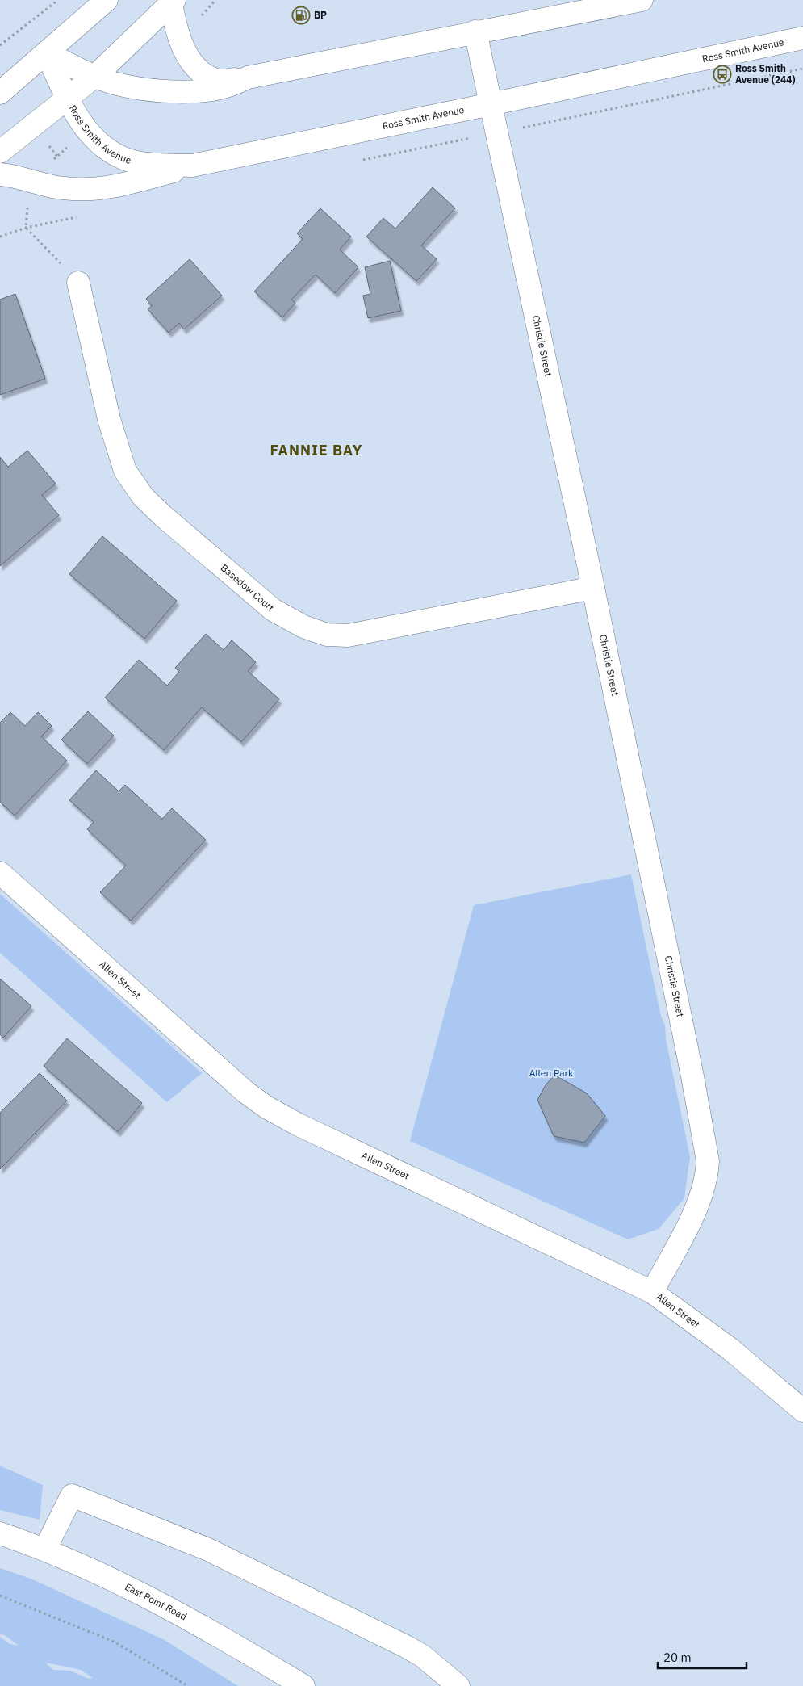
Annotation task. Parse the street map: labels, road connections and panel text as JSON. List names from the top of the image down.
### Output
{
  "streets": {
    "street": [
      "Ross Smith Avenue",
      "Christie Street",
      "Basedow Court",
      "Allen Street",
      "East Point Road"
    ]
  },
  "crossings": [
    ["Ross Smith Avenue", "Christie Street"],
    ["Christie Street", "Basedow Court"],
    ["Christie Street", "Allen Street"]
  ],
  "districts": ["FANNIE BAY"],
  "parks": ["Allen Park"],
  "places": {
    "fuel station": ["BP"],
    "bus stop": ["Ross Smith Avenue (244)"]
  },
  "scale_bar": "20 m"
}
